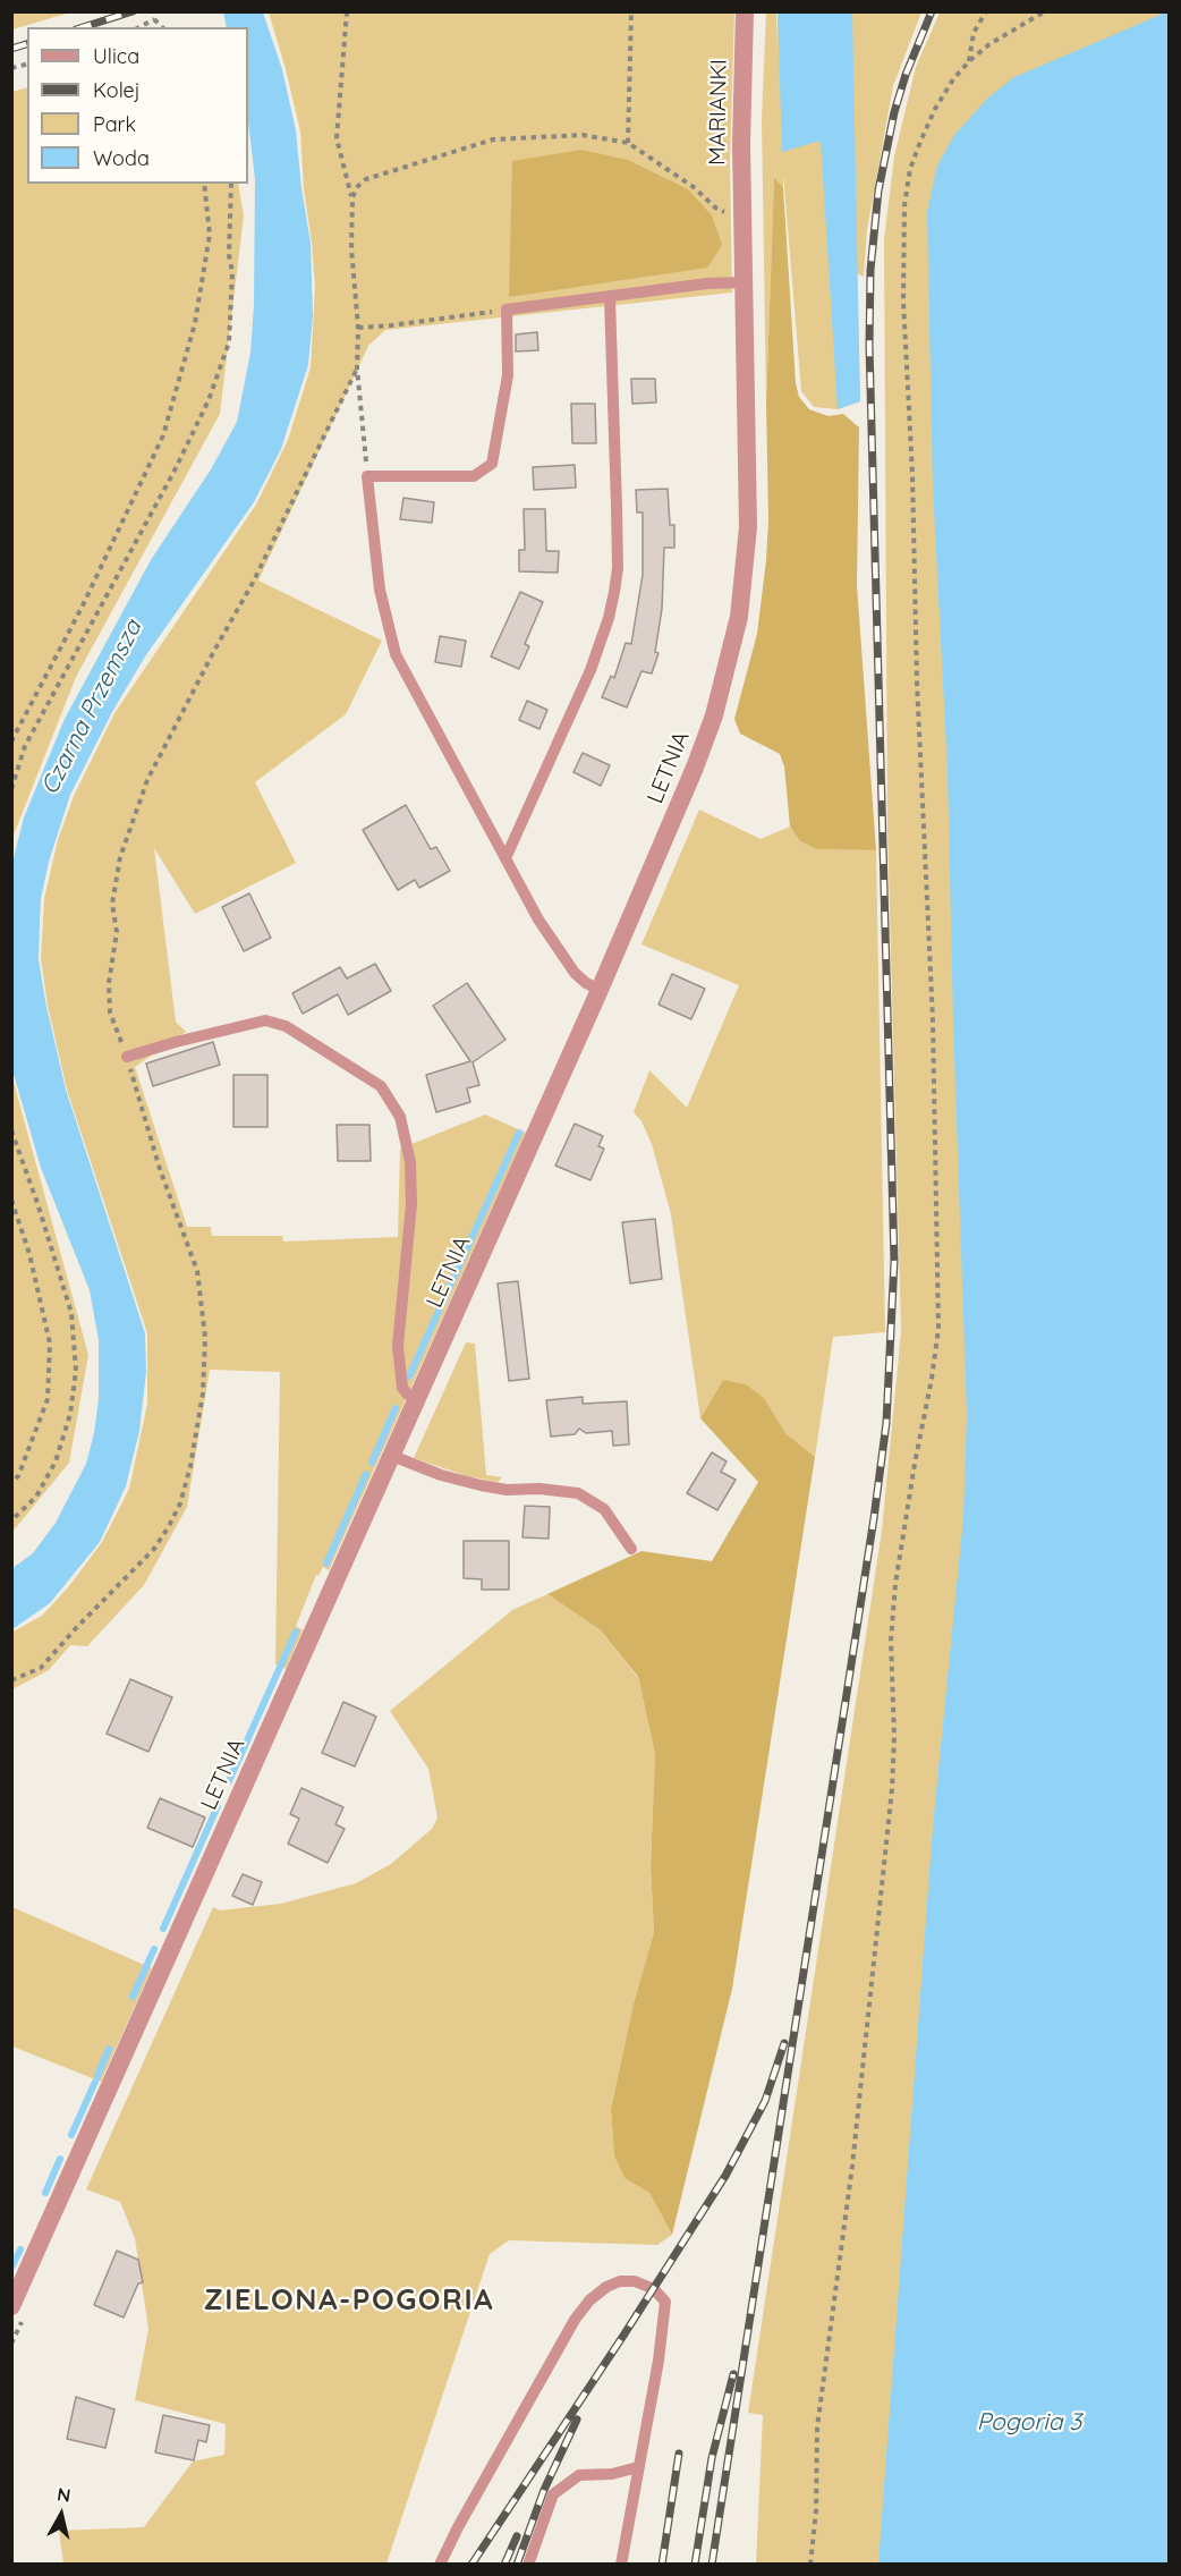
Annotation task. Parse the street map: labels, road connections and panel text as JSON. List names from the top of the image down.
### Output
{
  "streets": {
    "street": ["MARIANKI", "LETNIA"]
  },
  "crossings": [
    ["MARIANKI", "LETNIA"]
  ],
  "districts": ["ZIELONA-POGORIA"],
  "water": ["Czarna Przemsza", "Pogoria 3"],
  "legend": [
    "Ulica",
    "Kolej",
    "Park",
    "Woda"
  ],
  "north": "top"
}
